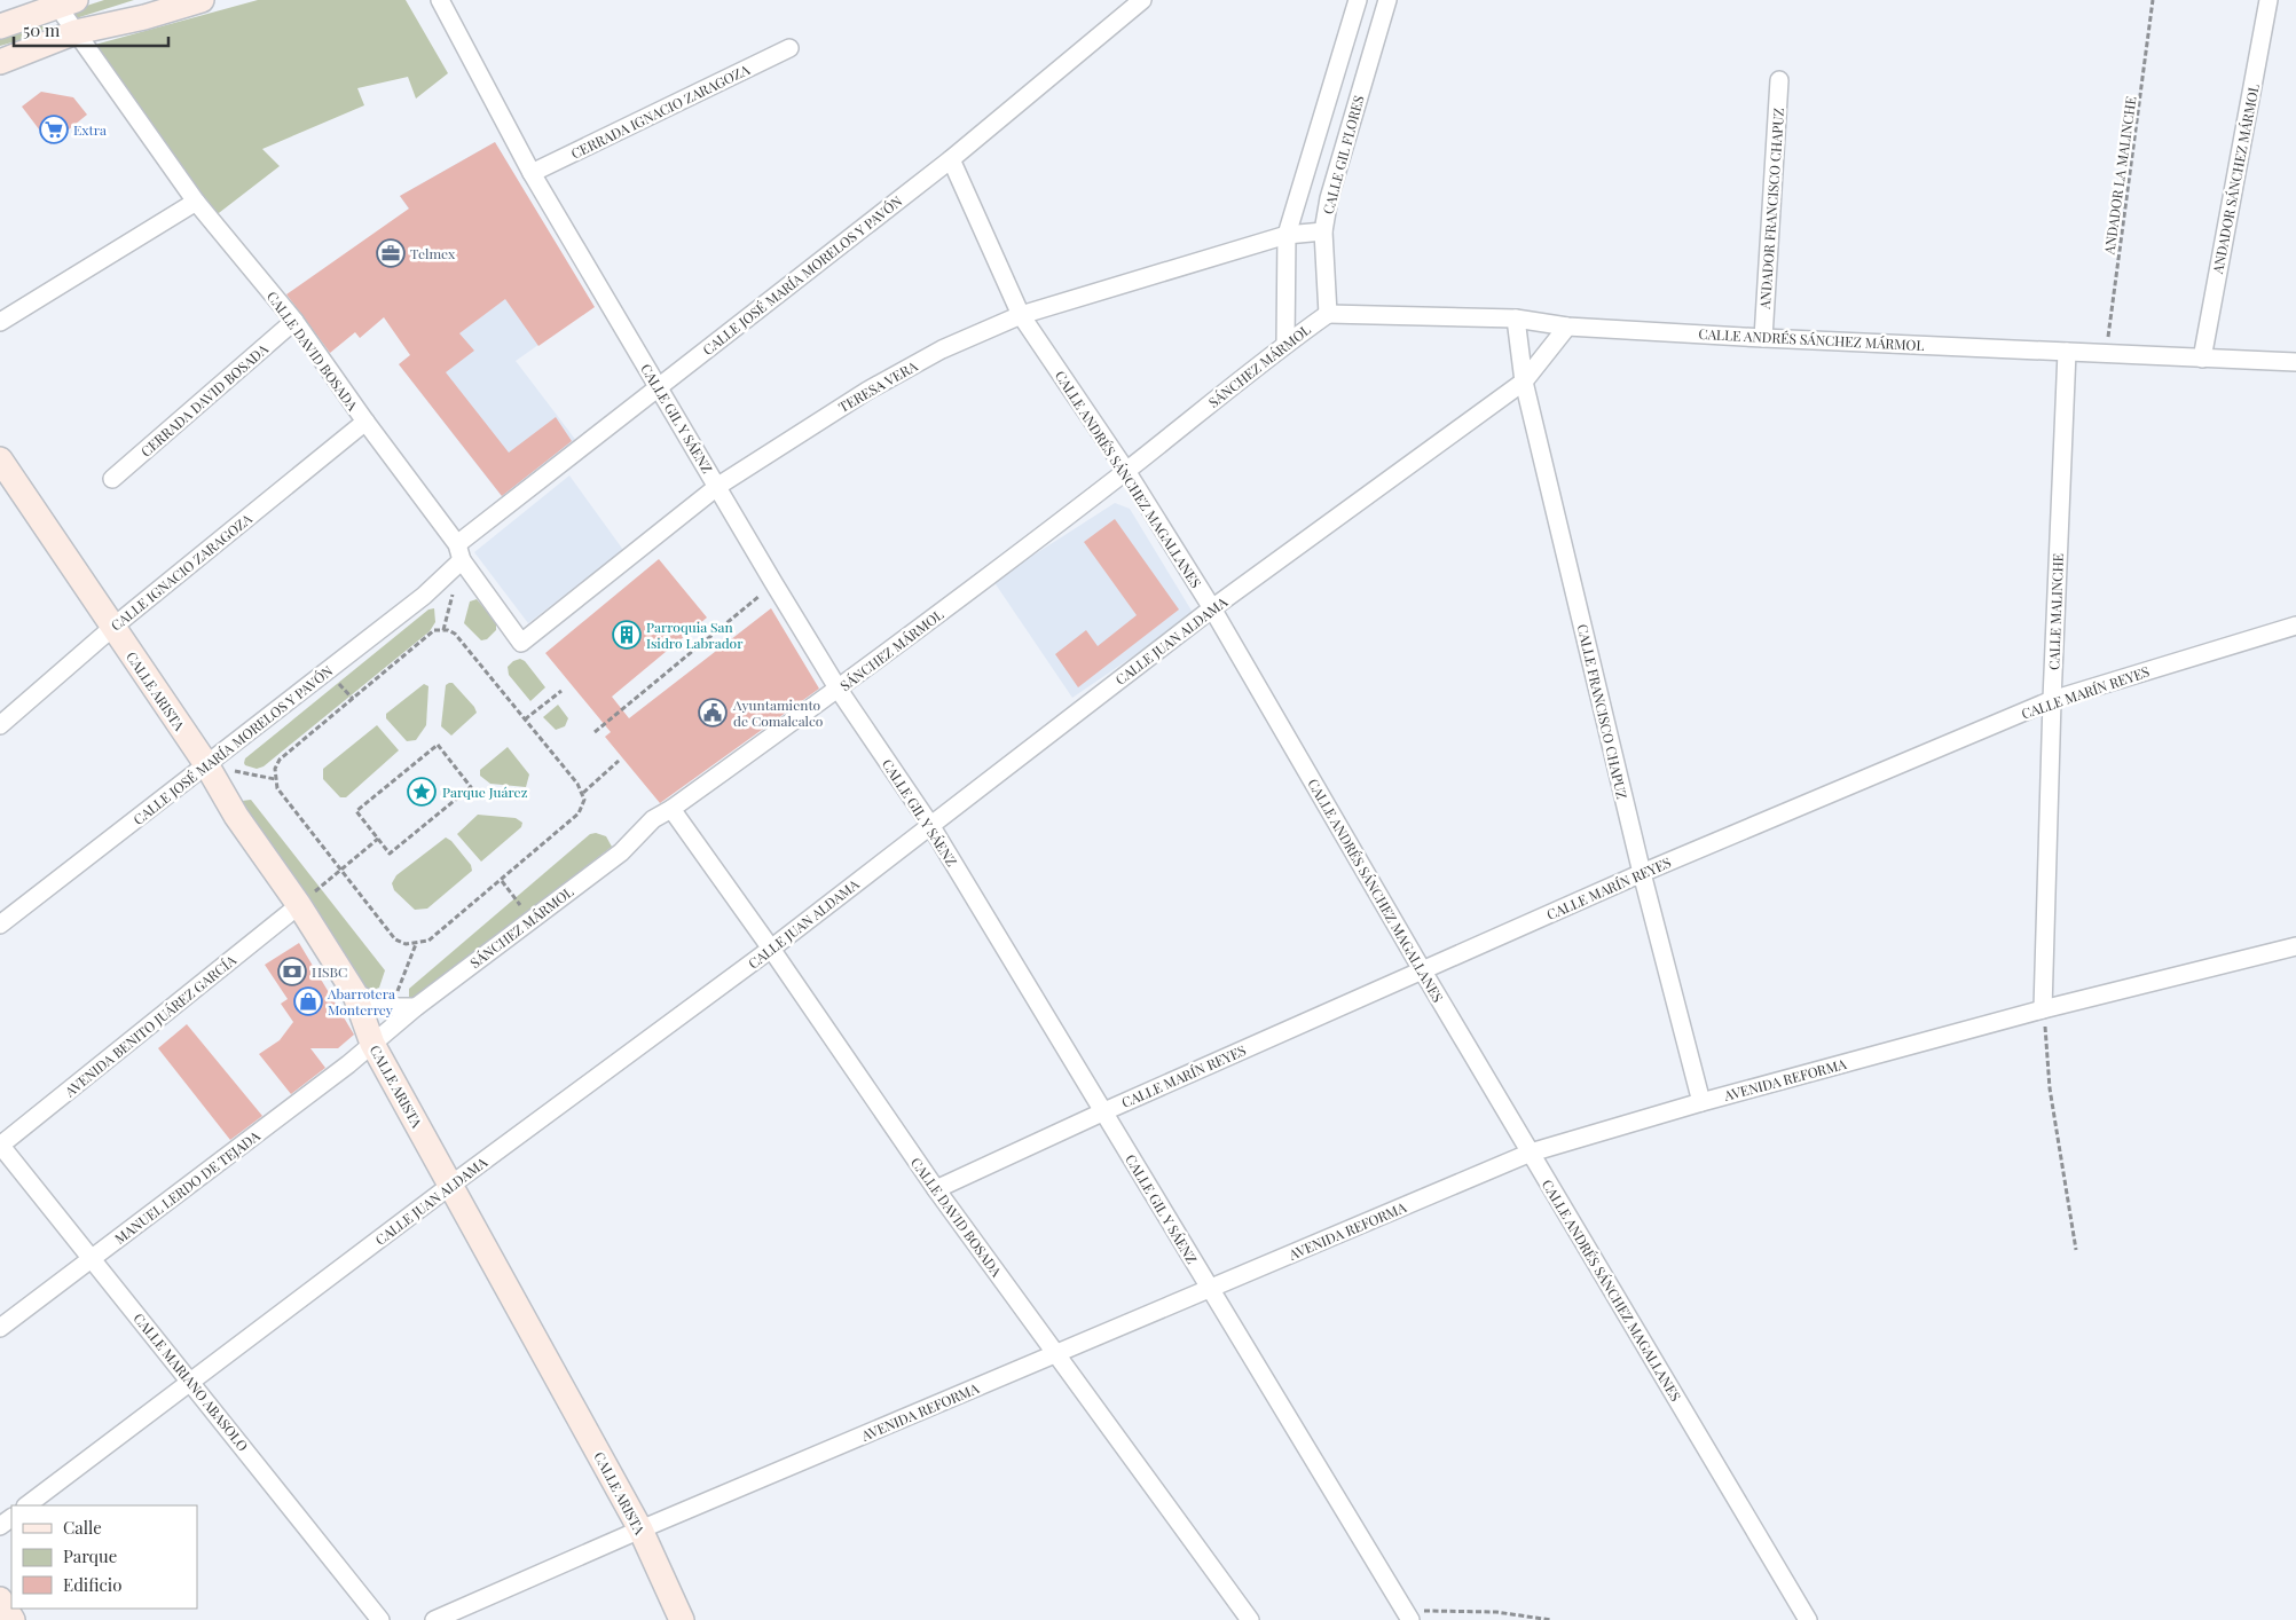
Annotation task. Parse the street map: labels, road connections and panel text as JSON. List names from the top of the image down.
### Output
{
  "streets": {
    "street": [
      "CERRADA IGNACIO ZARAGOZA",
      "CALLE GIL FLORES",
      "ANDADOR SÁNCHEZ MÁRMOL",
      "ANDADOR FRANCISCO CHAPUZ",
      "CALLE JOSÉ MARÍA MORELOS Y PAVÓN",
      "CALLE ANDRÉS SÁNCHEZ MÁRMOL",
      "CALLE DAVID BOSADA",
      "SÁNCHEZ MÁRMOL",
      "TERESA VERA",
      "CERRADA DAVID BOSADA",
      "CALLE GIL Y SÁENZ",
      "CALLE ANDRÉS SÁNCHEZ MAGALLANES",
      "CALLE IGNACIO ZARAGOZA",
      "CALLE MALINCHE",
      "CALLE JUAN ALDAMA",
      "CALLE ARISTA",
      "CALLE MARÍN REYES",
      "CALLE FRANCISCO CHAPUZ",
      "AVENIDA BENITO JUÁREZ GARCÍA",
      "AVENIDA REFORMA",
      "MANUEL LERDO DE TEJADA",
      "CALLE MARIANO ABASOLO"
    ],
    "path": ["ANDADOR LA MALINCHE"]
  },
  "crossings": [
    ["CERRADA IGNACIO ZARAGOZA", "CALLE GIL Y SÁENZ"],
    ["CALLE GIL FLORES", "CALLE ANDRÉS SÁNCHEZ MÁRMOL"],
    ["CALLE GIL FLORES", "SÁNCHEZ MÁRMOL"],
    ["CALLE GIL FLORES", "TERESA VERA"],
    ["ANDADOR LA MALINCHE", "CALLE ANDRÉS SÁNCHEZ MÁRMOL"],
    ["ANDADOR SÁNCHEZ MÁRMOL", "CALLE ANDRÉS SÁNCHEZ MÁRMOL"],
    ["ANDADOR FRANCISCO CHAPUZ", "CALLE ANDRÉS SÁNCHEZ MÁRMOL"],
    ["CALLE JOSÉ MARÍA MORELOS Y PAVÓN", "CALLE DAVID BOSADA"],
    ["CALLE JOSÉ MARÍA MORELOS Y PAVÓN", "CALLE GIL Y SÁENZ"],
    ["CALLE JOSÉ MARÍA MORELOS Y PAVÓN", "CALLE ANDRÉS SÁNCHEZ MAGALLANES"],
    ["CALLE JOSÉ MARÍA MORELOS Y PAVÓN", "CALLE ARISTA"],
    ["CALLE ANDRÉS SÁNCHEZ MÁRMOL", "SÁNCHEZ MÁRMOL"],
    ["CALLE ANDRÉS SÁNCHEZ MÁRMOL", "CALLE MALINCHE"],
    ["CALLE ANDRÉS SÁNCHEZ MÁRMOL", "CALLE JUAN ALDAMA"],
    ["CALLE ANDRÉS SÁNCHEZ MÁRMOL", "CALLE FRANCISCO CHAPUZ"],
    ["CALLE DAVID BOSADA", "SÁNCHEZ MÁRMOL"],
    ["CALLE DAVID BOSADA", "TERESA VERA"],
    ["CALLE DAVID BOSADA", "CERRADA DAVID BOSADA"],
    ["CALLE DAVID BOSADA", "CALLE IGNACIO ZARAGOZA"],
    ["CALLE DAVID BOSADA", "CALLE JUAN ALDAMA"],
    ["CALLE DAVID BOSADA", "CALLE MARÍN REYES"],
    ["CALLE DAVID BOSADA", "AVENIDA REFORMA"],
    ["SÁNCHEZ MÁRMOL", "CALLE GIL Y SÁENZ"],
    ["SÁNCHEZ MÁRMOL", "CALLE ANDRÉS SÁNCHEZ MAGALLANES"],
    ["SÁNCHEZ MÁRMOL", "CALLE ARISTA"],
    ["SÁNCHEZ MÁRMOL", "MANUEL LERDO DE TEJADA"],
    ["TERESA VERA", "CALLE GIL Y SÁENZ"],
    ["TERESA VERA", "CALLE ANDRÉS SÁNCHEZ MAGALLANES"],
    ["CALLE GIL Y SÁENZ", "CALLE JUAN ALDAMA"],
    ["CALLE GIL Y SÁENZ", "CALLE MARÍN REYES"],
    ["CALLE GIL Y SÁENZ", "AVENIDA REFORMA"],
    ["CALLE ANDRÉS SÁNCHEZ MAGALLANES", "CALLE JUAN ALDAMA"],
    ["CALLE ANDRÉS SÁNCHEZ MAGALLANES", "CALLE MARÍN REYES"],
    ["CALLE ANDRÉS SÁNCHEZ MAGALLANES", "AVENIDA REFORMA"],
    ["CALLE IGNACIO ZARAGOZA", "CALLE ARISTA"],
    ["CALLE MALINCHE", "CALLE MARÍN REYES"],
    ["CALLE MALINCHE", "AVENIDA REFORMA"],
    ["CALLE JUAN ALDAMA", "CALLE ARISTA"],
    ["CALLE JUAN ALDAMA", "CALLE FRANCISCO CHAPUZ"],
    ["CALLE JUAN ALDAMA", "CALLE MARIANO ABASOLO"],
    ["CALLE ARISTA", "AVENIDA BENITO JUÁREZ GARCÍA"],
    ["CALLE ARISTA", "AVENIDA REFORMA"],
    ["CALLE ARISTA", "MANUEL LERDO DE TEJADA"],
    ["CALLE MARÍN REYES", "CALLE FRANCISCO CHAPUZ"],
    ["CALLE FRANCISCO CHAPUZ", "AVENIDA REFORMA"],
    ["AVENIDA BENITO JUÁREZ GARCÍA", "CALLE MARIANO ABASOLO"],
    ["MANUEL LERDO DE TEJADA", "CALLE MARIANO ABASOLO"]
  ],
  "places": {
    "supermarket": ["Extra"],
    "office": ["Telmex"],
    "building": ["Parroquia San Isidro Labrador"],
    "public building": ["Ayuntamiento de Comalcalco"],
    "place": ["Parque Juárez"],
    "bank": ["HSBC"],
    "shop": ["Abarrotera Monterrey"]
  },
  "legend": ["Calle", "Parque", "Edificio"],
  "scale_bar": "50 m"
}
